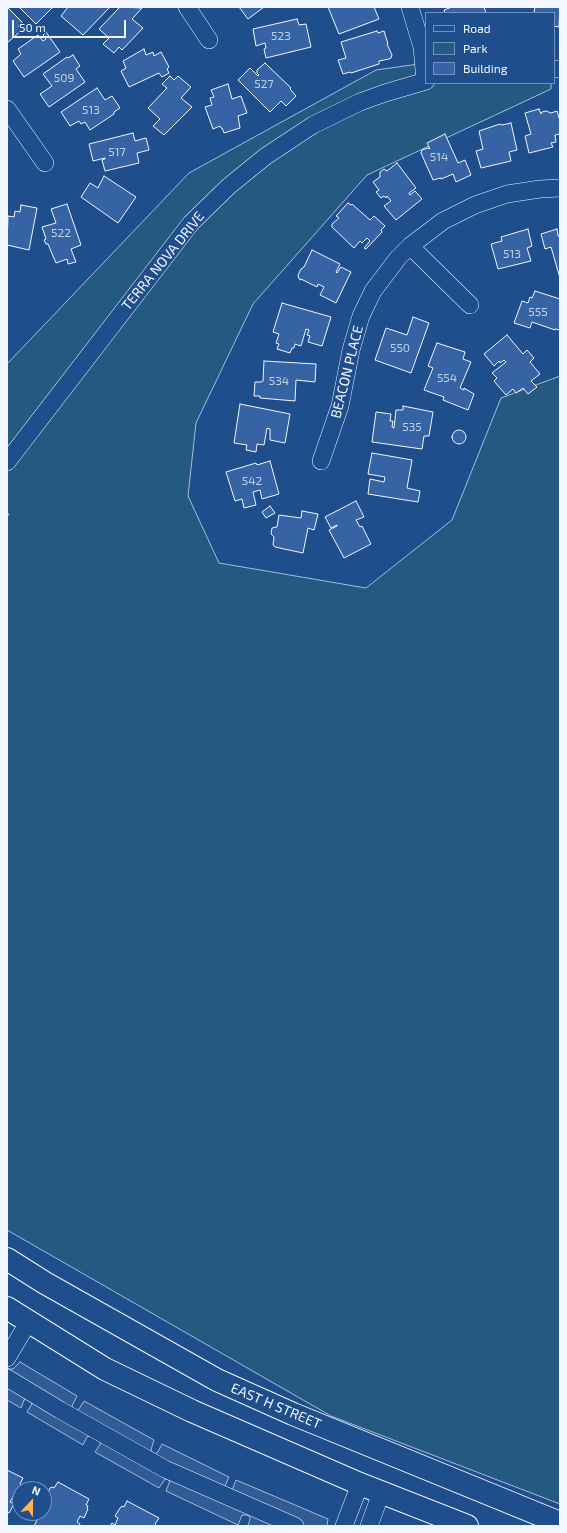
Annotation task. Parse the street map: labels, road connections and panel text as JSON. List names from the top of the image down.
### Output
{
  "streets": {
    "main road": ["EAST H STREET"],
    "street": ["TERRA NOVA DRIVE", "BEACON PLACE"]
  },
  "house_numbers": [
    "523",
    "509",
    "527",
    "513",
    "517",
    "514",
    "522",
    "513",
    "555",
    "550",
    "554",
    "534",
    "535",
    "542"
  ],
  "legend": ["Road", "Park", "Building"],
  "scale_bar": "50 m",
  "north": "top"
}
